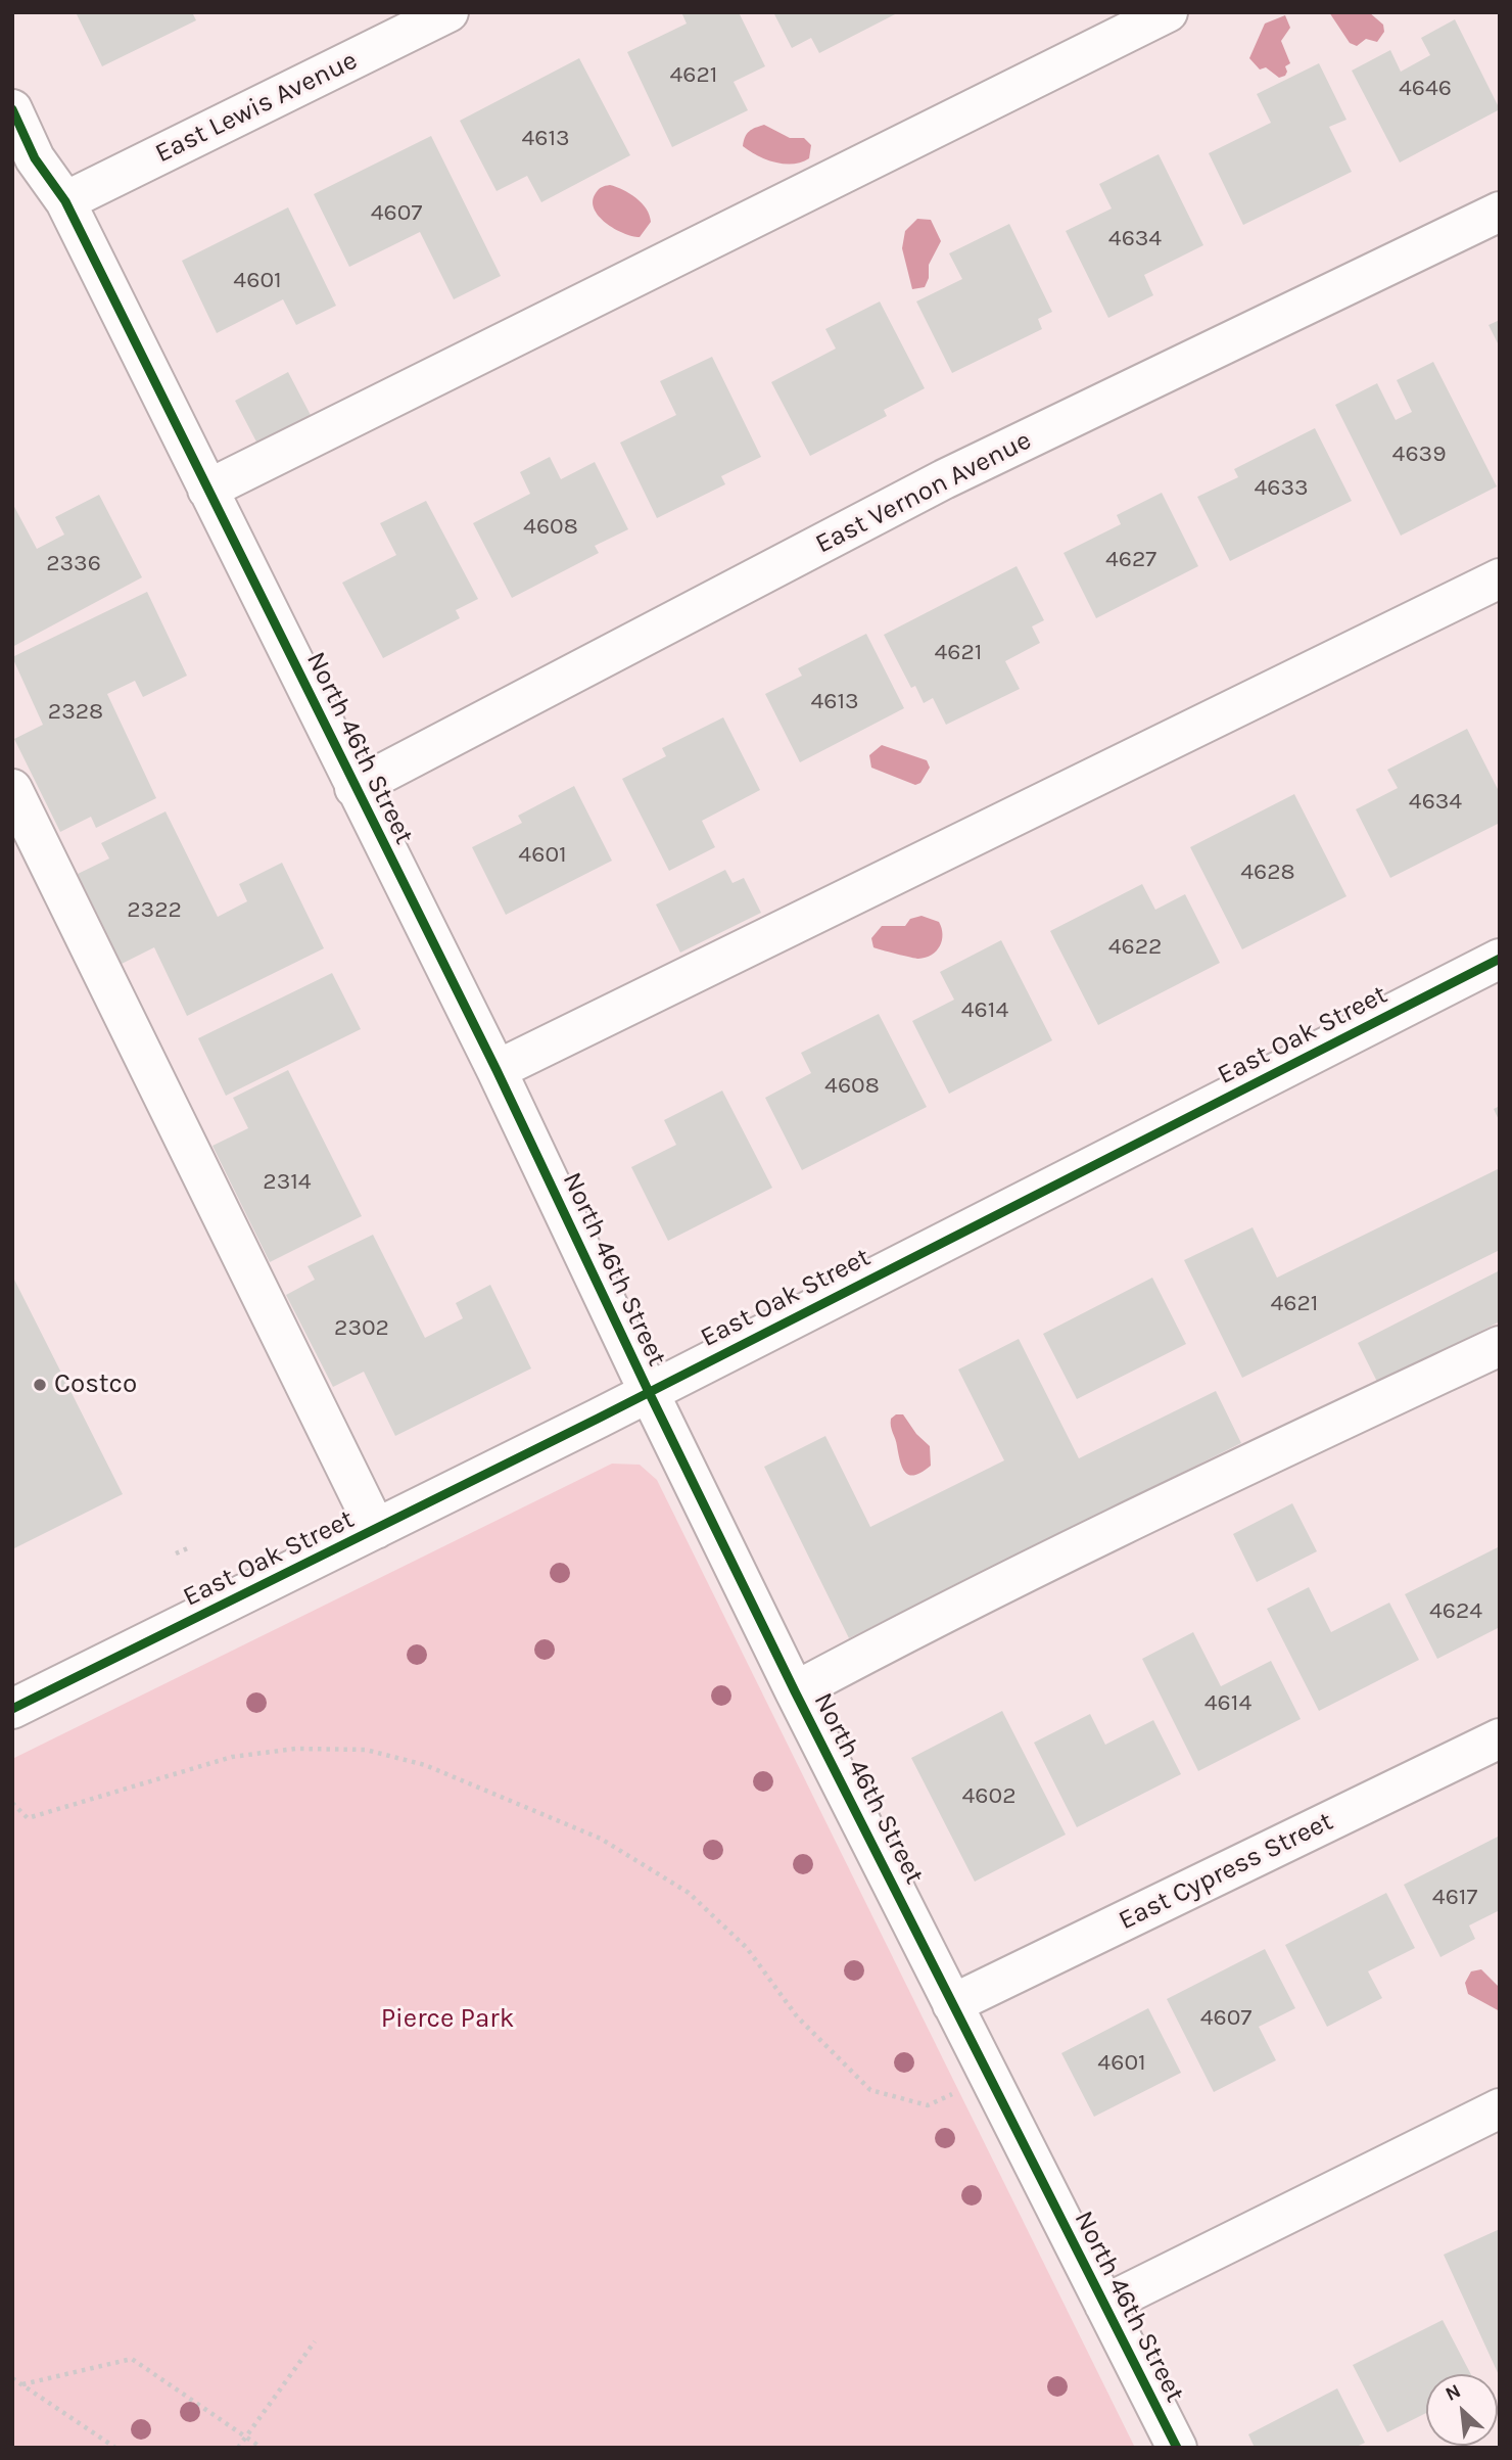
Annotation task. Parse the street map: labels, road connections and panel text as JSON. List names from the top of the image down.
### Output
{
  "streets": {
    "street": [
      "East Lewis Avenue",
      "East Vernon Avenue",
      "North 46th Street",
      "East Oak Street",
      "East Cypress Street"
    ]
  },
  "crossings": [
    ["East Lewis Avenue", "North 46th Street"],
    ["East Vernon Avenue", "North 46th Street"],
    ["North 46th Street", "East Oak Street"],
    ["North 46th Street", "East Cypress Street"]
  ],
  "parks": ["Pierce Park"],
  "places": ["Costco"],
  "house_numbers": [
    "4621",
    "4646",
    "4613",
    "4607",
    "4634",
    "4601",
    "4639",
    "4633",
    "4608",
    "4627",
    "2336",
    "4621",
    "4613",
    "2328",
    "4634",
    "4601",
    "4628",
    "2322",
    "4622",
    "4614",
    "4608",
    "2314",
    "4621",
    "2302",
    "4624",
    "4614",
    "4602",
    "4617",
    "4607",
    "4601"
  ],
  "north": "top left"
}
